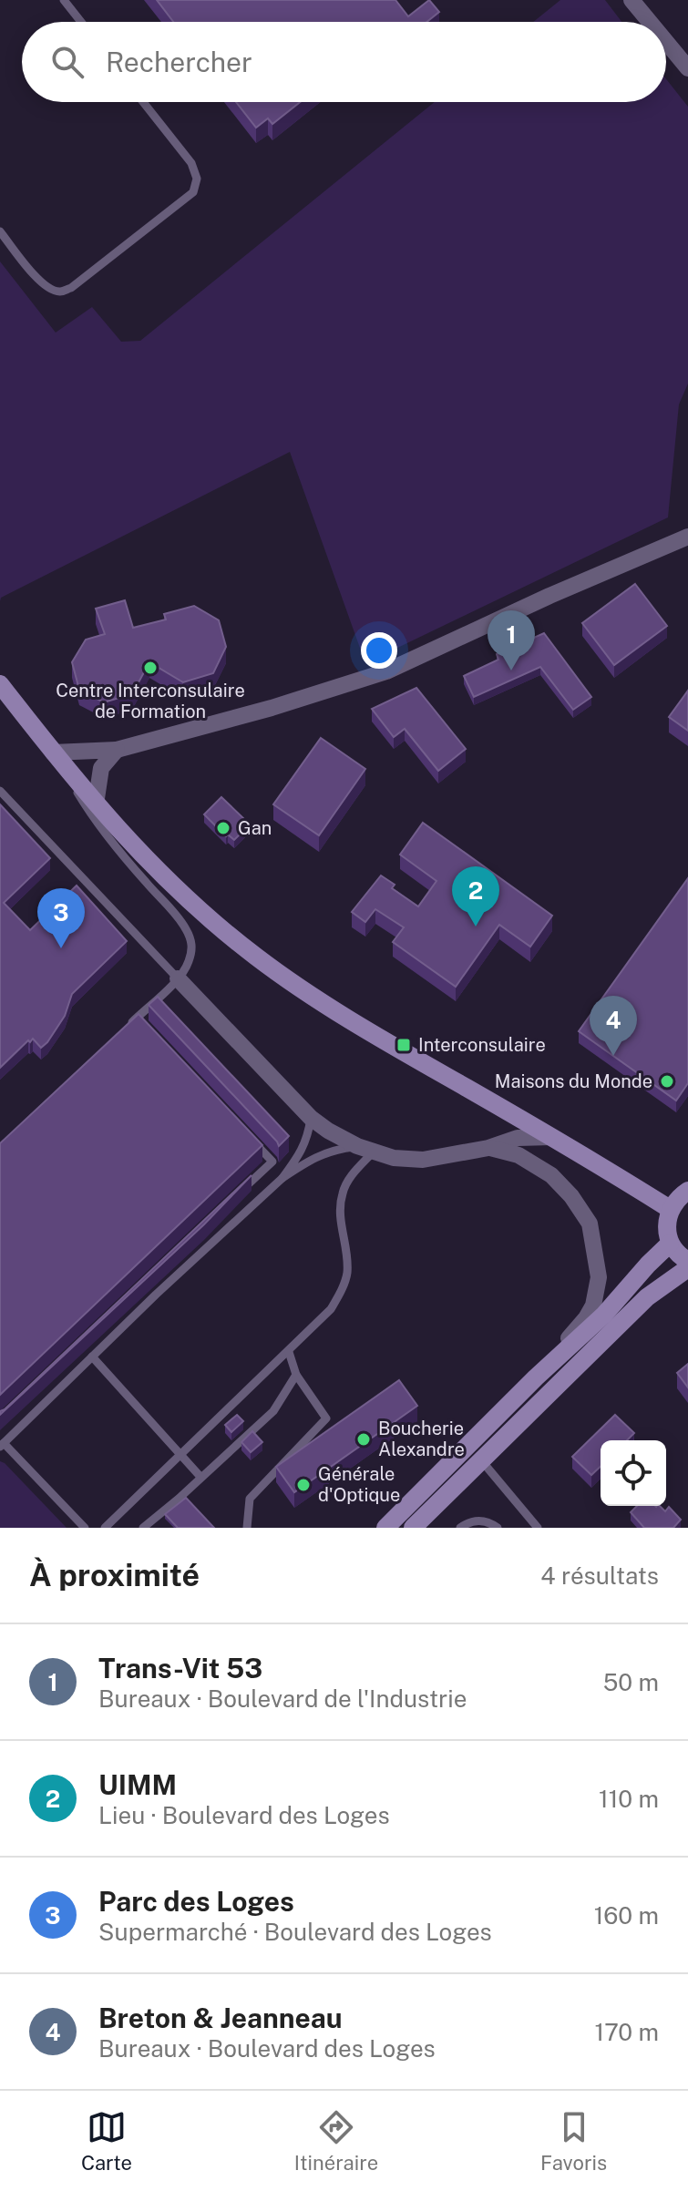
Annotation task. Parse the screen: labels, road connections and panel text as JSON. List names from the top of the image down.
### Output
{
  "places": {
    "other": [
      "Centre Interconsulaire de Formation",
      "Gan",
      "Maisons du Monde",
      "Boucherie Alexandre",
      "Générale d'Optique"
    ],
    "transit": ["Interconsulaire"]
  },
  "page": {
    "search": "Rechercher",
    "pins": [
      "1",
      "2",
      "3",
      "4"
    ],
    "heading": ["À proximité", "4 résultats"],
    "list": [
      {
        "mark": "1",
        "name": "Trans-Vit 53",
        "note": "Bureaux · Boulevard de l'Industrie",
        "value": "50 m"
      },
      {
        "mark": "2",
        "name": "UIMM",
        "note": "Lieu · Boulevard des Loges",
        "value": "110 m"
      },
      {
        "mark": "3",
        "name": "Parc des Loges",
        "note": "Supermarché · Boulevard des Loges",
        "value": "160 m"
      },
      {
        "mark": "4",
        "name": "Breton & Jeanneau",
        "note": "Bureaux · Boulevard des Loges",
        "value": "170 m"
      }
    ],
    "nav": ["Carte", "Itinéraire", "Favoris"]
  }
}
